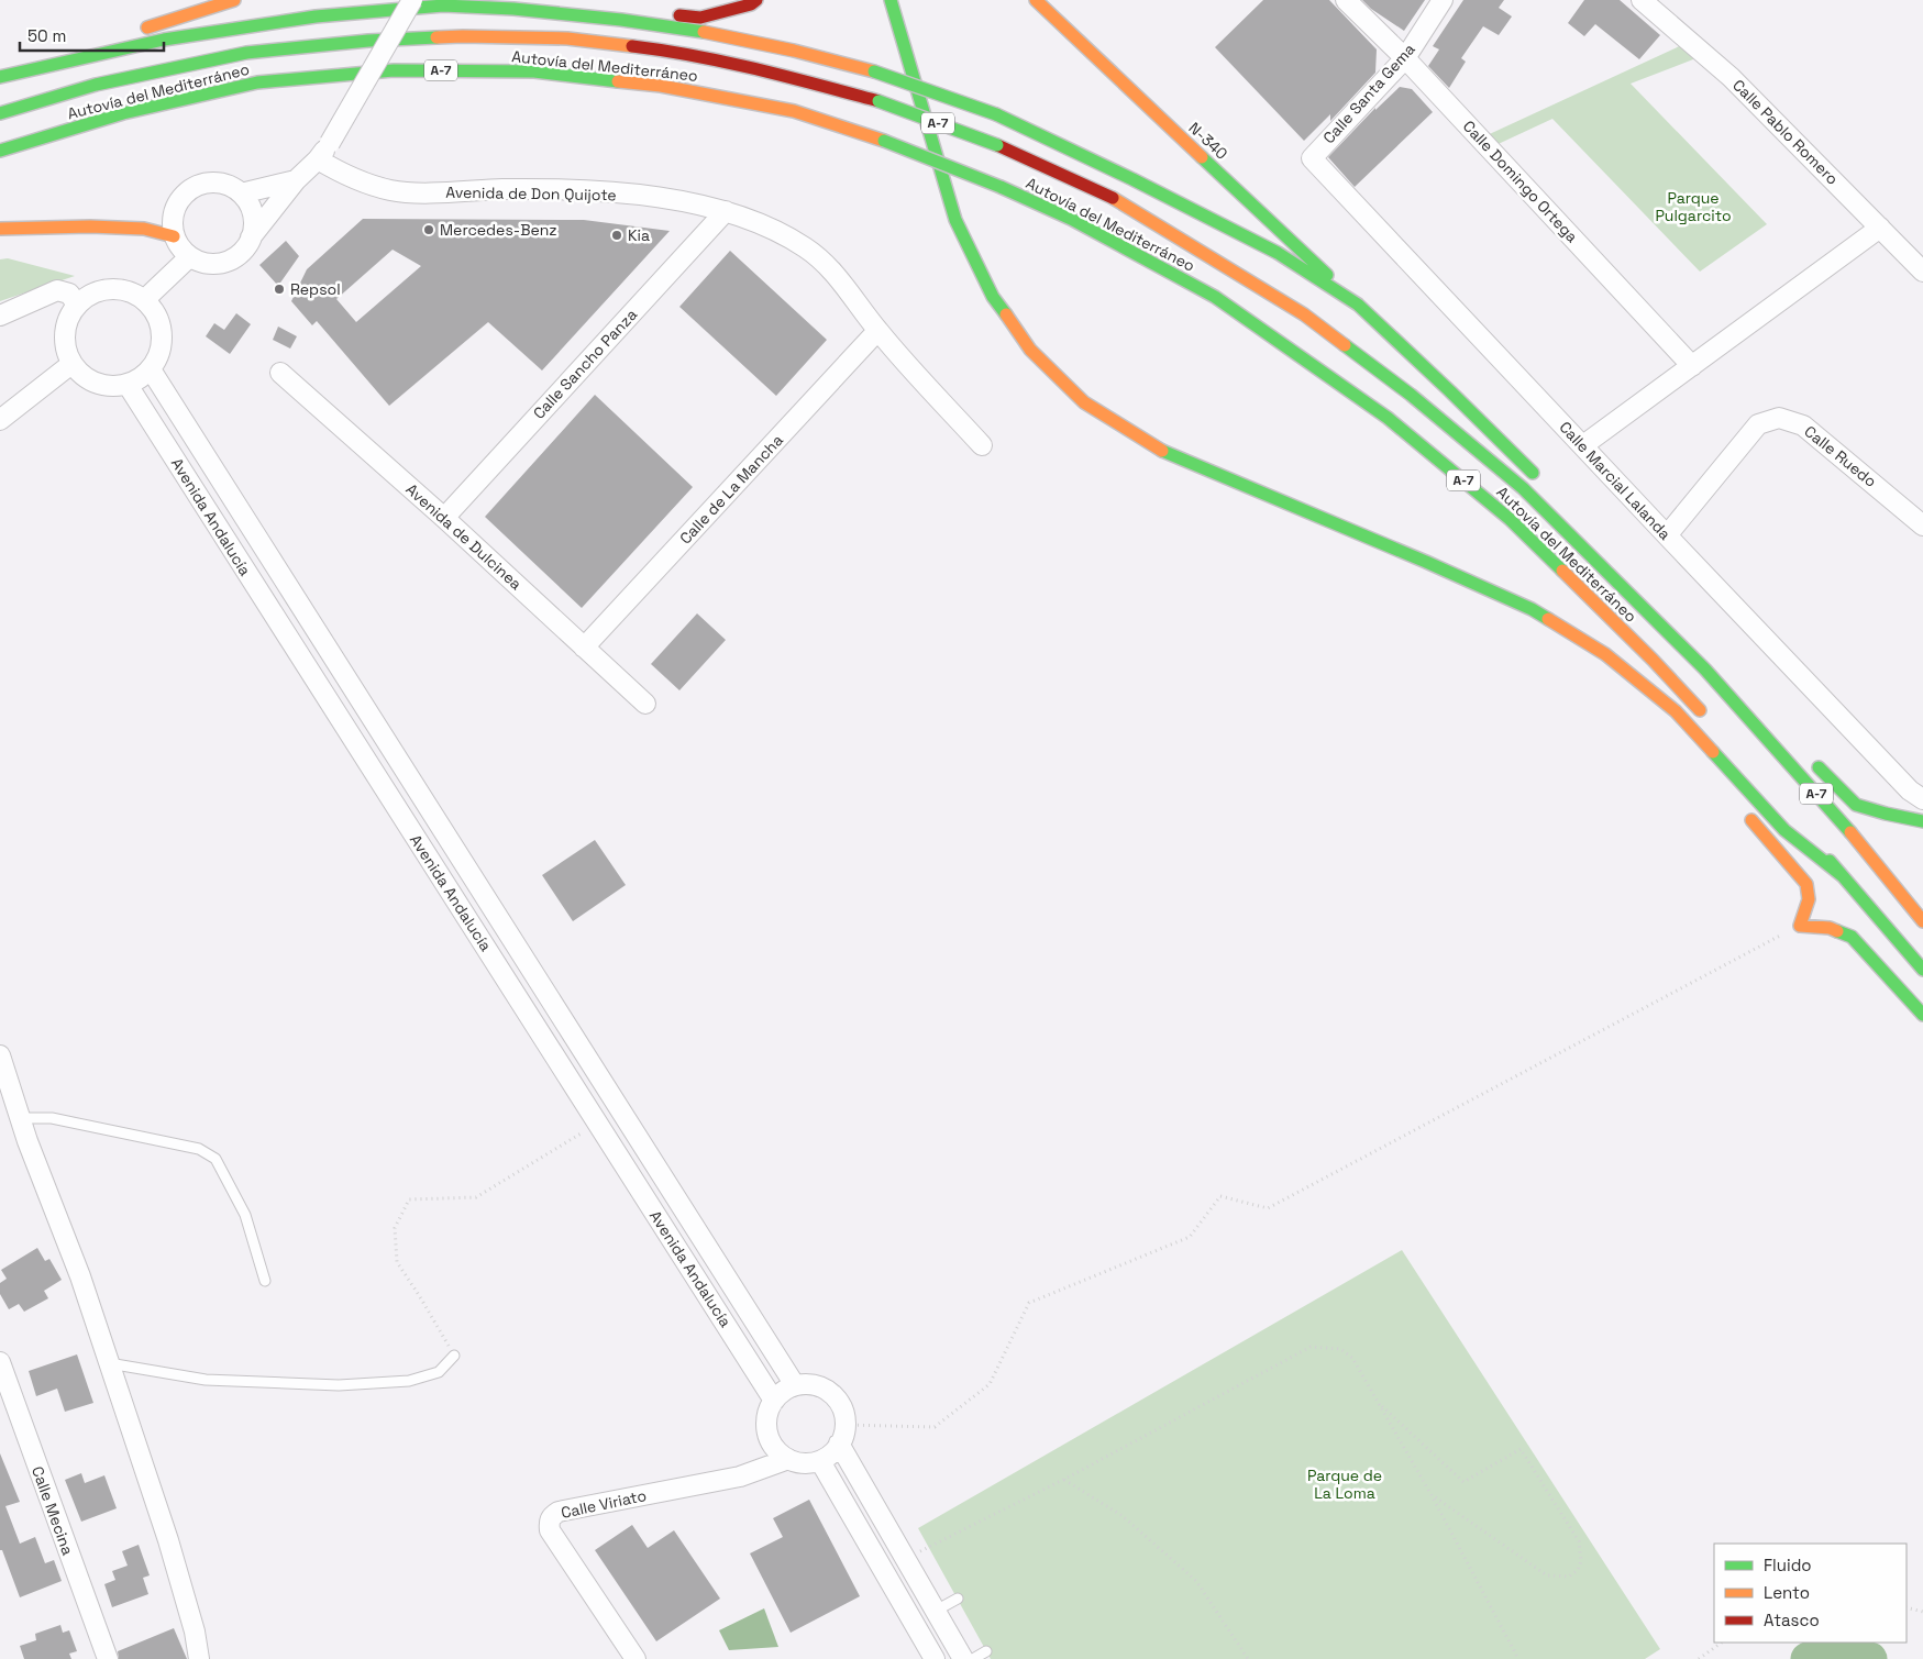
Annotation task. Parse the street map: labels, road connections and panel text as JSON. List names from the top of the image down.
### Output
{
  "streets": {
    "main road": ["Autovía del Mediterráneo", "A-7", "N-340"],
    "street": [
      "Calle Santa Gema",
      "Calle Pablo Romero",
      "Calle Domingo Ortega",
      "Avenida de Don Quijote",
      "Calle Sancho Panza",
      "Calle Ruedo",
      "Calle Marcial Lalanda",
      "Calle de La Mancha",
      "Avenida Andalucía",
      "Avenida de Dulcinea",
      "Calle Viriato",
      "Calle Mecina"
    ]
  },
  "crossings": [
    ["Calle Santa Gema", "Calle Domingo Ortega"],
    ["Calle Santa Gema", "Calle Marcial Lalanda"],
    ["Avenida de Don Quijote", "Calle Sancho Panza"],
    ["Avenida de Don Quijote", "Calle de La Mancha"],
    ["Calle Sancho Panza", "Avenida de Dulcinea"],
    ["Calle Ruedo", "Calle Marcial Lalanda"],
    ["Calle de La Mancha", "Avenida de Dulcinea"],
    ["Avenida Andalucía", "Calle Viriato"]
  ],
  "parks": ["Parque Pulgarcito", "Parque de La Loma"],
  "places": ["Mercedes-Benz", "Kia", "Repsol"],
  "legend": ["Fluido", "Lento", "Atasco"],
  "scale_bar": "50 m"
}
